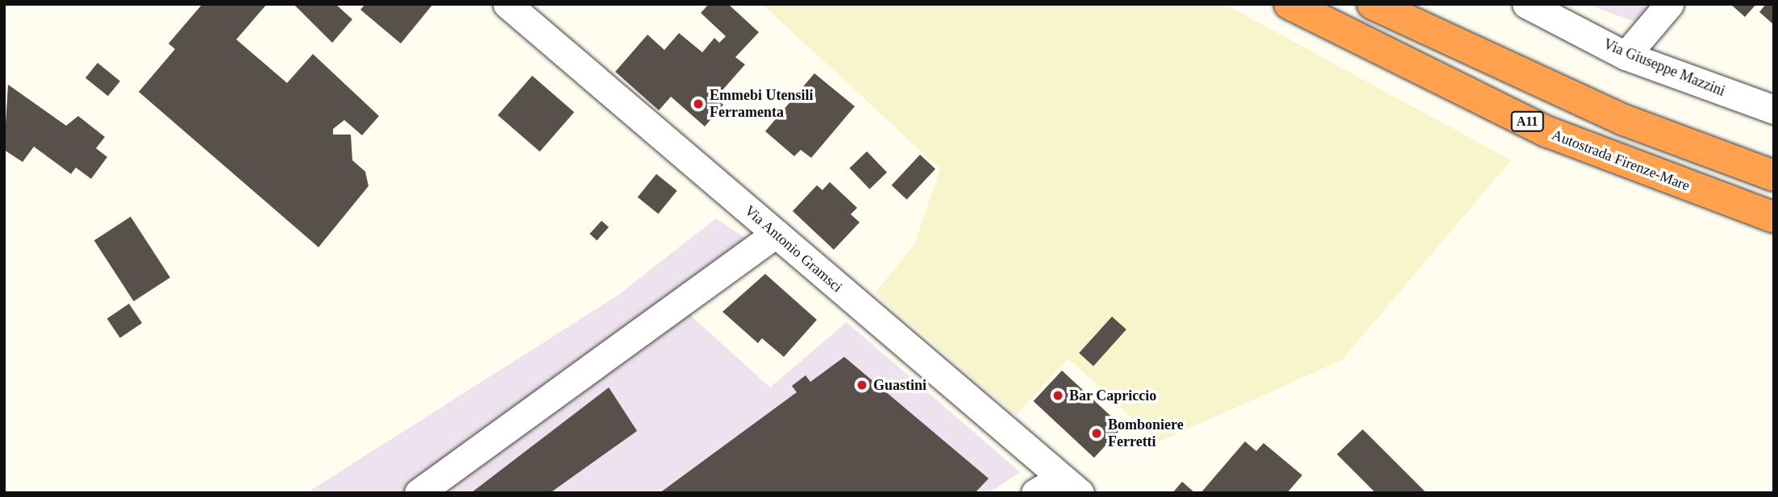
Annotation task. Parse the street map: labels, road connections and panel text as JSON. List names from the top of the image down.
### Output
{
  "streets": {
    "highway": ["A11", "Autostrada Firenze-Mare"],
    "street": ["Via Giuseppe Mazzini", "Via Antonio Gramsci"]
  },
  "places": [
    "Emmebi Utensili Ferramenta",
    "Guastini",
    "Bar Capriccio",
    "Bomboniere Ferretti"
  ]
}
